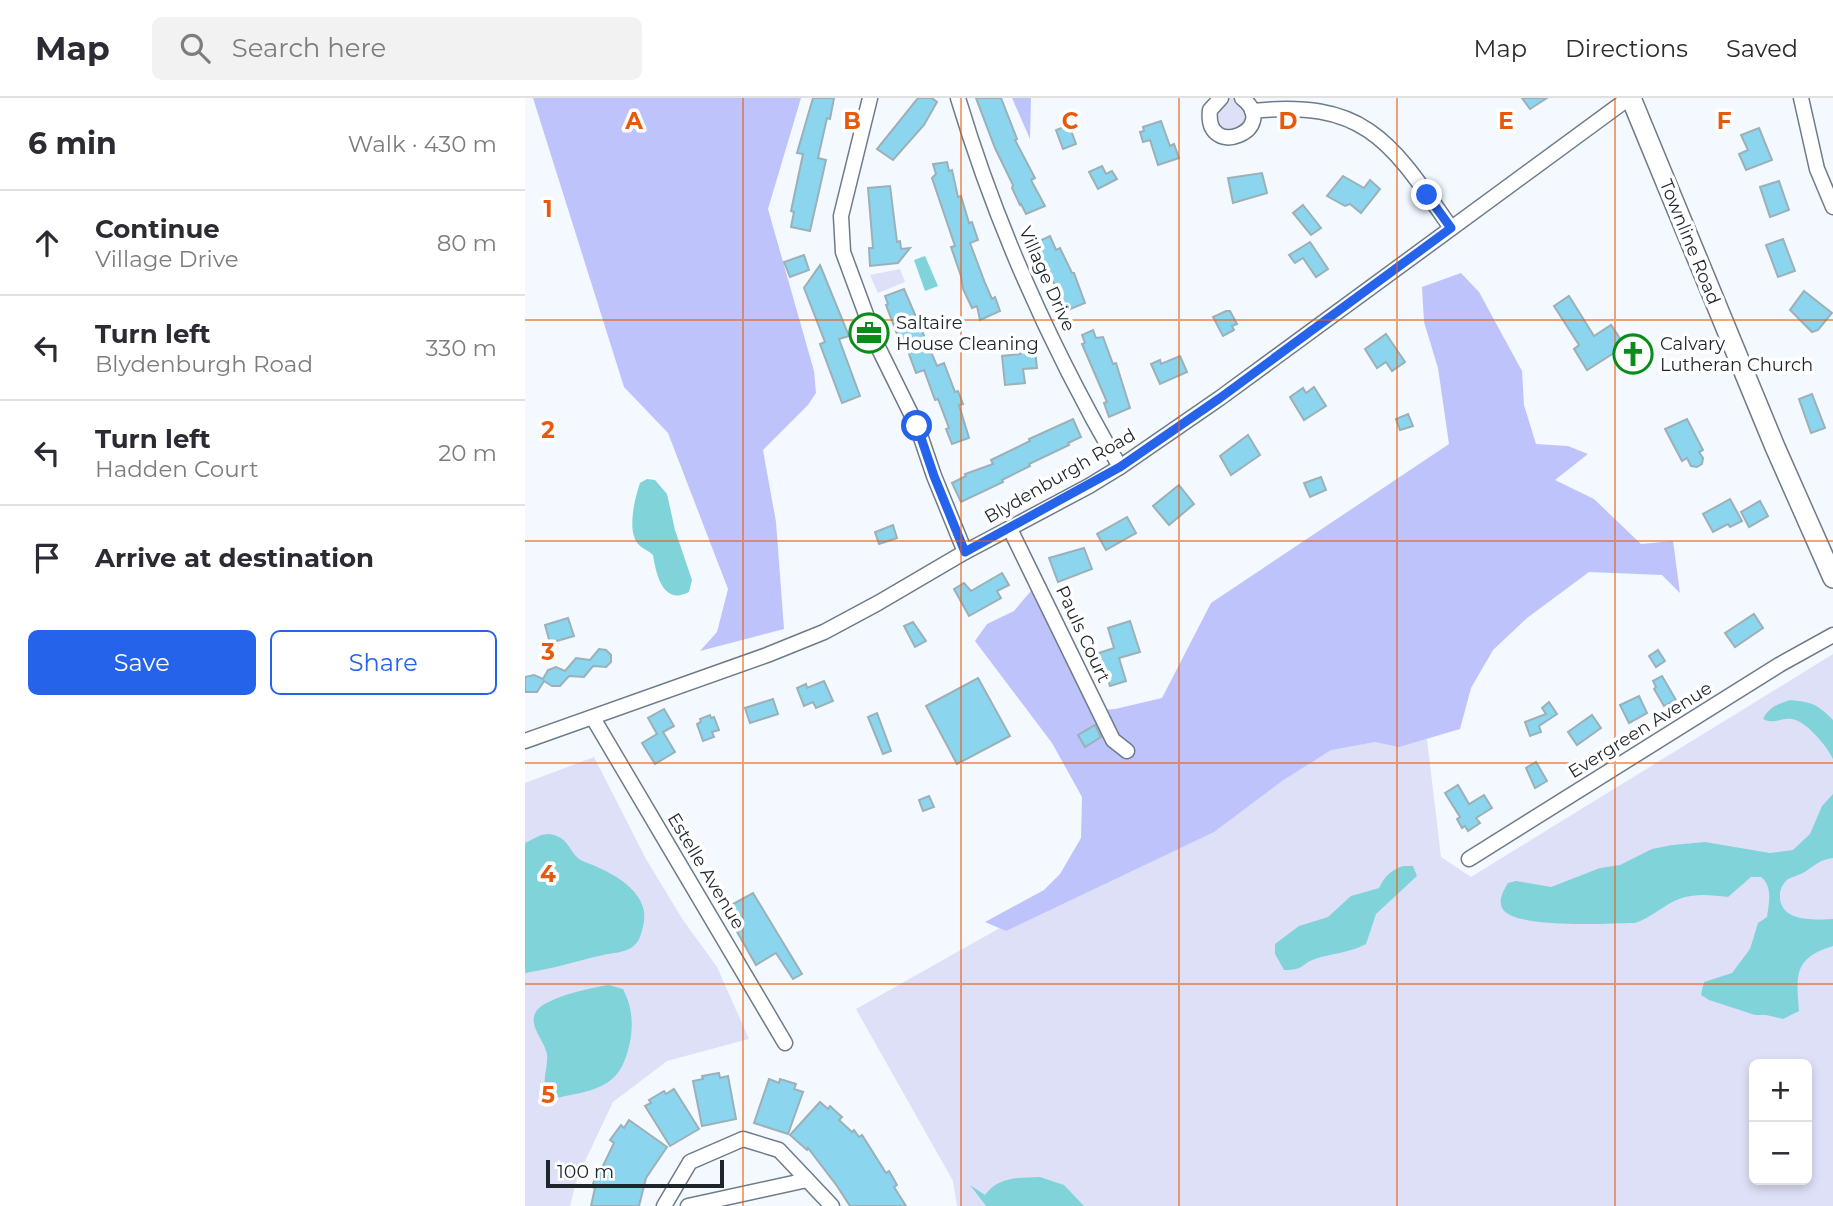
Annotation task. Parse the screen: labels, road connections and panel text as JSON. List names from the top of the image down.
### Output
{
  "streets": {
    "street": [
      "Townline Road",
      "Village Drive",
      "Blydenburgh Road",
      "Pauls Court",
      "Evergreen Avenue",
      "Estelle Avenue"
    ]
  },
  "crossings": [
    ["Townline Road", "Blydenburgh Road"],
    ["Village Drive", "Blydenburgh Road"],
    ["Blydenburgh Road", "Pauls Court"],
    ["Blydenburgh Road", "Estelle Avenue"]
  ],
  "places": {
    "office": ["Saltaire House Cleaning"],
    "church": ["Calvary Lutheran Church"]
  },
  "scale_bar": "100 m",
  "page": {
    "header": "Map",
    "search": "Search here",
    "nav": ["Map", "Directions", "Saved"],
    "heading": ["6 min", "Walk · 430 m"],
    "list": [
      ["Continue", "Village Drive", "80 m"],
      ["Turn left", "Blydenburgh Road", "330 m"],
      ["Turn left", "Hadden Court", "20 m"],
      "Arrive at destination"
    ],
    "buttons": ["Save", "Share"],
    "map_buttons": ["+", "−"],
    "scale": "100 m"
  },
  "grid": {
    "columns": [
      "A",
      "B",
      "C",
      "D",
      "E",
      "F"
    ],
    "rows": [
      "1",
      "2",
      "3",
      "4",
      "5"
    ]
  }
}
